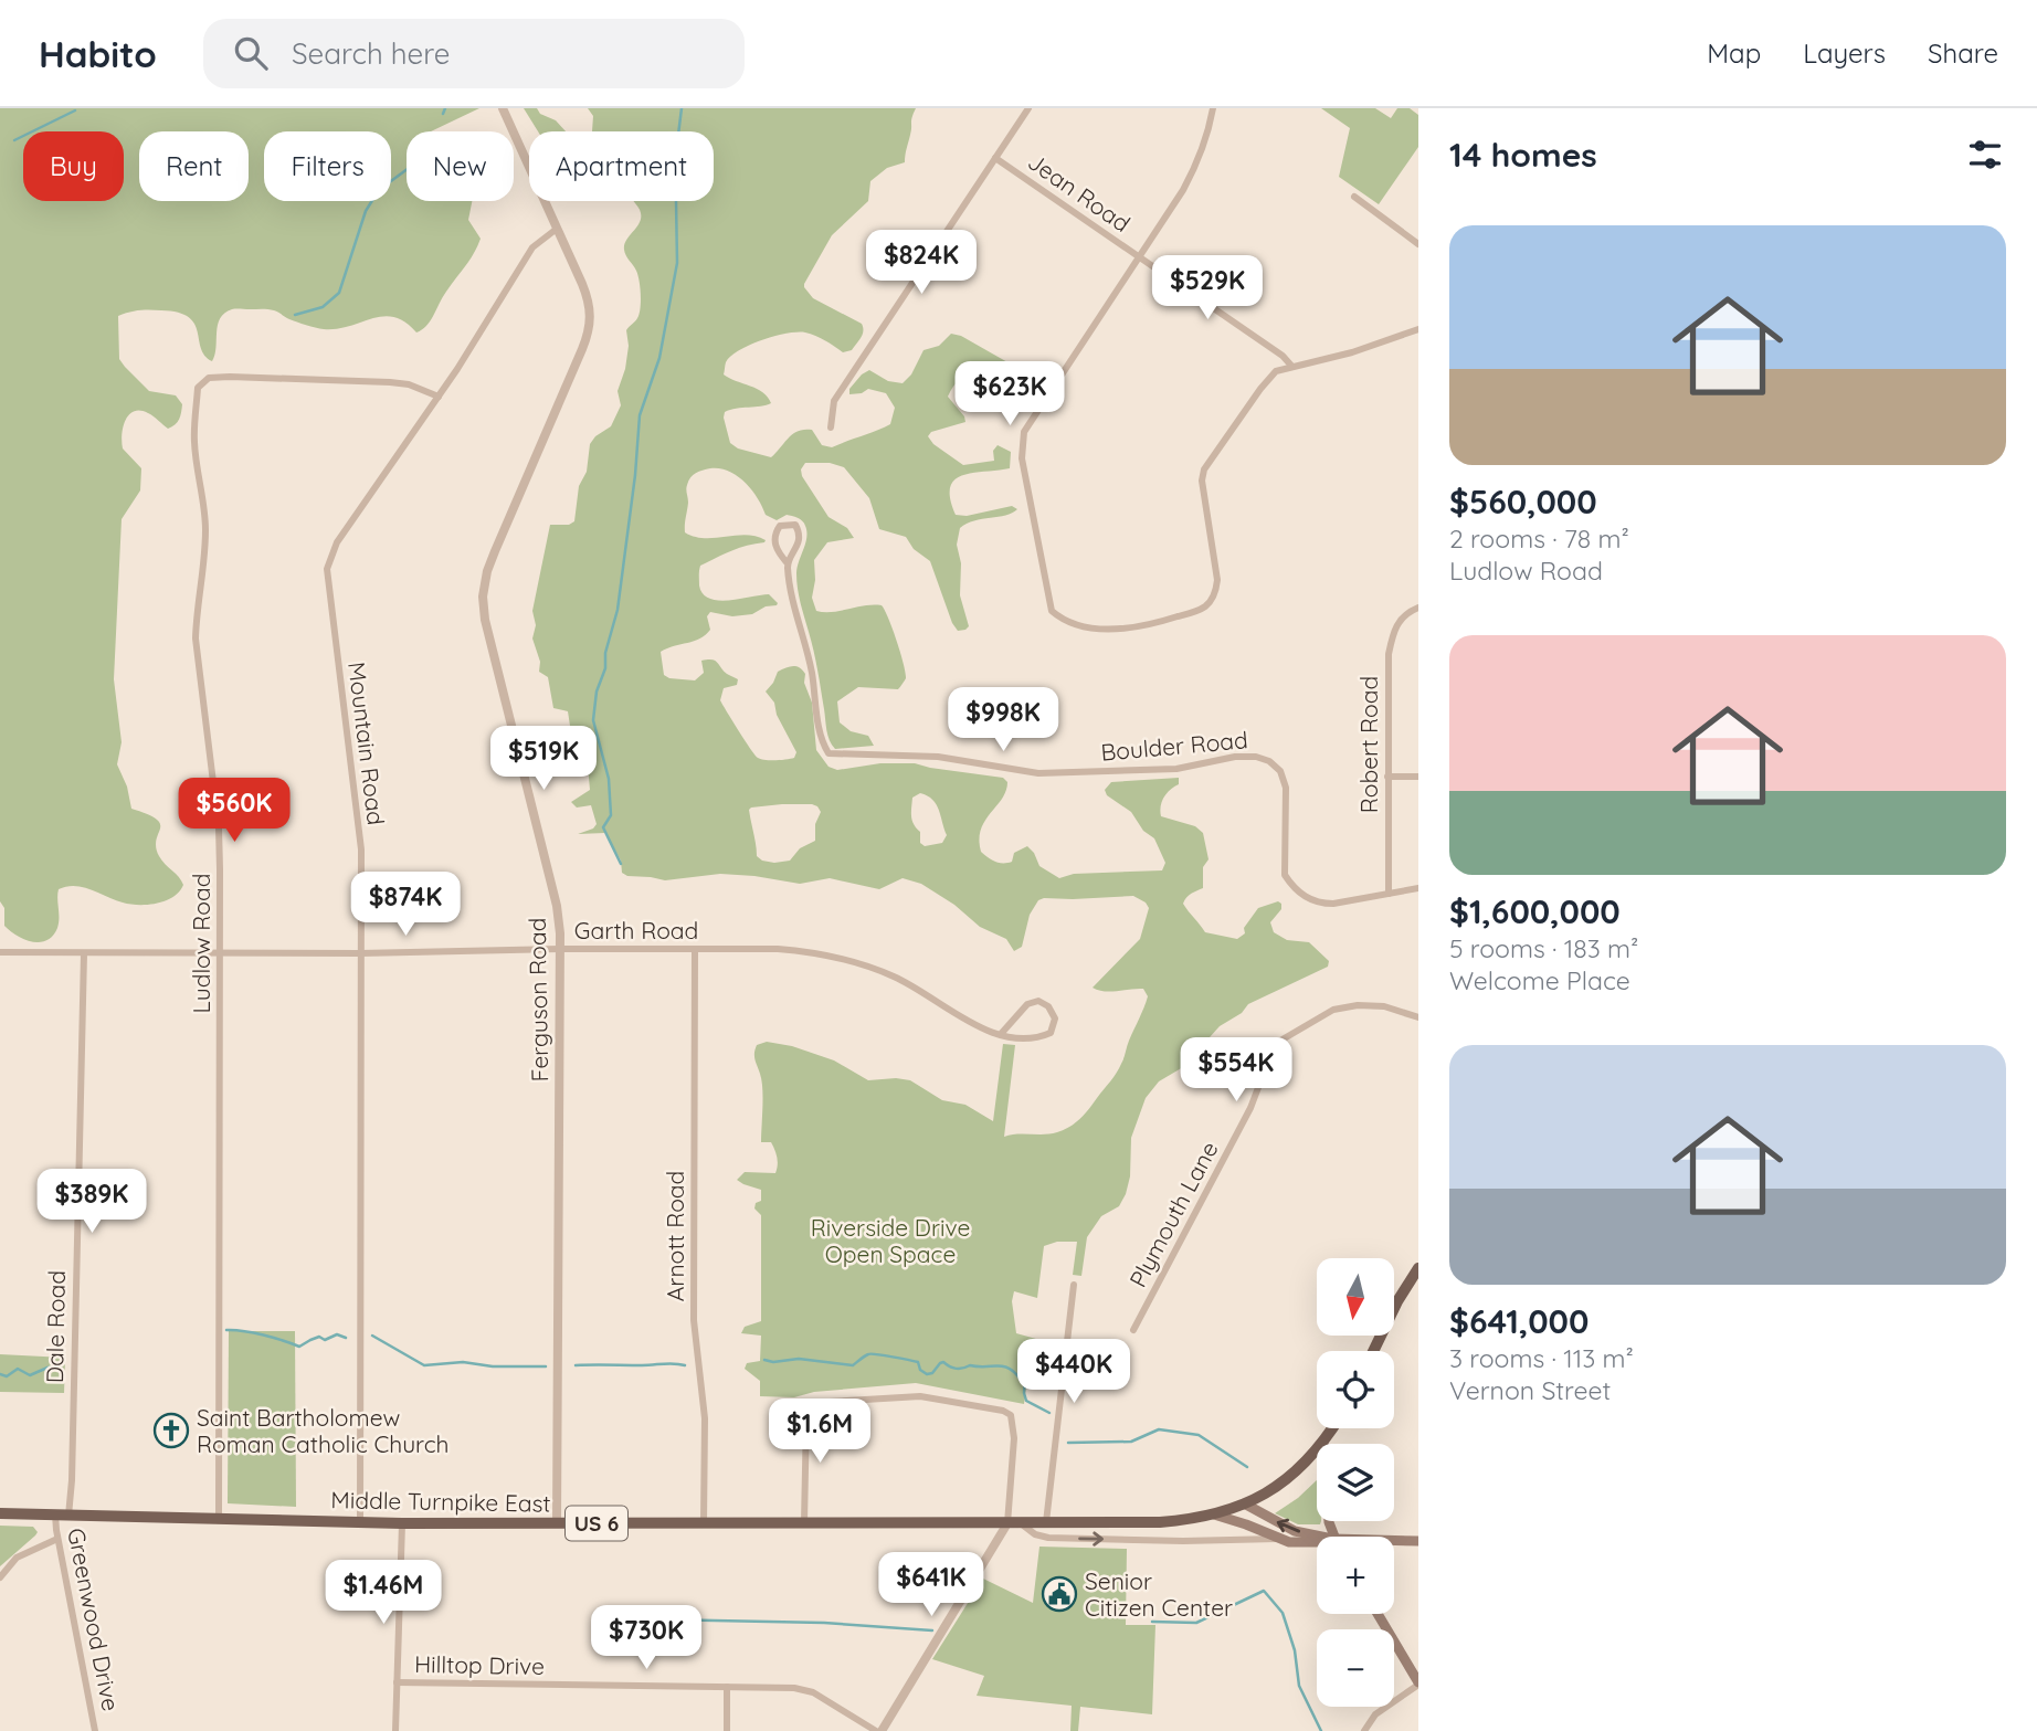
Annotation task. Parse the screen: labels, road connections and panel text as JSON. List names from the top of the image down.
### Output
{
  "streets": {
    "main road": ["Middle Turnpike East", "US 6"],
    "street": [
      "Jean Road",
      "Mountain Road",
      "Robert Road",
      "Boulder Road",
      "Garth Road",
      "Ludlow Road",
      "Ferguson Road",
      "Plymouth Lane",
      "Arnott Road",
      "Dale Road",
      "Greenwood Drive",
      "Hilltop Drive"
    ]
  },
  "crossings": [
    ["Mountain Road", "Garth Road"],
    ["Mountain Road", "Ludlow Road"],
    ["Mountain Road", "Ferguson Road"],
    ["Mountain Road", "Middle Turnpike East"],
    ["Robert Road", "Boulder Road"],
    ["Garth Road", "Ludlow Road"],
    ["Garth Road", "Ferguson Road"],
    ["Garth Road", "Arnott Road"],
    ["Garth Road", "Dale Road"],
    ["Ludlow Road", "Middle Turnpike East"],
    ["Ferguson Road", "Middle Turnpike East"],
    ["Arnott Road", "Middle Turnpike East"],
    ["Dale Road", "Middle Turnpike East"],
    ["Middle Turnpike East", "US 6"],
    ["Middle Turnpike East", "Greenwood Drive"]
  ],
  "parks": ["Riverside Drive Open Space"],
  "places": {
    "church": ["Saint Bartholomew Roman Catholic Church"],
    "public building": ["Senior Citizen Center"]
  },
  "north": "bottom",
  "page": {
    "header": "Habito",
    "search": "Search here",
    "nav": ["Map", "Layers", "Share"],
    "heading": "14 homes",
    "chip": [
      "Buy",
      "Rent",
      "Filters",
      "New",
      "Apartment"
    ],
    "list": [
      {
        "name": "$560,000",
        "note": "2 rooms · 78 m² · Ludlow Road"
      },
      {
        "name": "$1,600,000",
        "note": "5 rooms · 183 m² · Welcome Place"
      },
      {
        "name": "$641,000",
        "note": "3 rooms · 113 m² · Vernon Street"
      }
    ],
    "price": [
      "$824K",
      "$529K",
      "$623K",
      "$998K",
      "$519K",
      "$560K",
      "$874K",
      "$554K",
      "$389K",
      "$440K",
      "$1.6M",
      "$641K",
      "$1.46M",
      "$730K"
    ],
    "map_buttons": ["+", "−"]
  }
}
